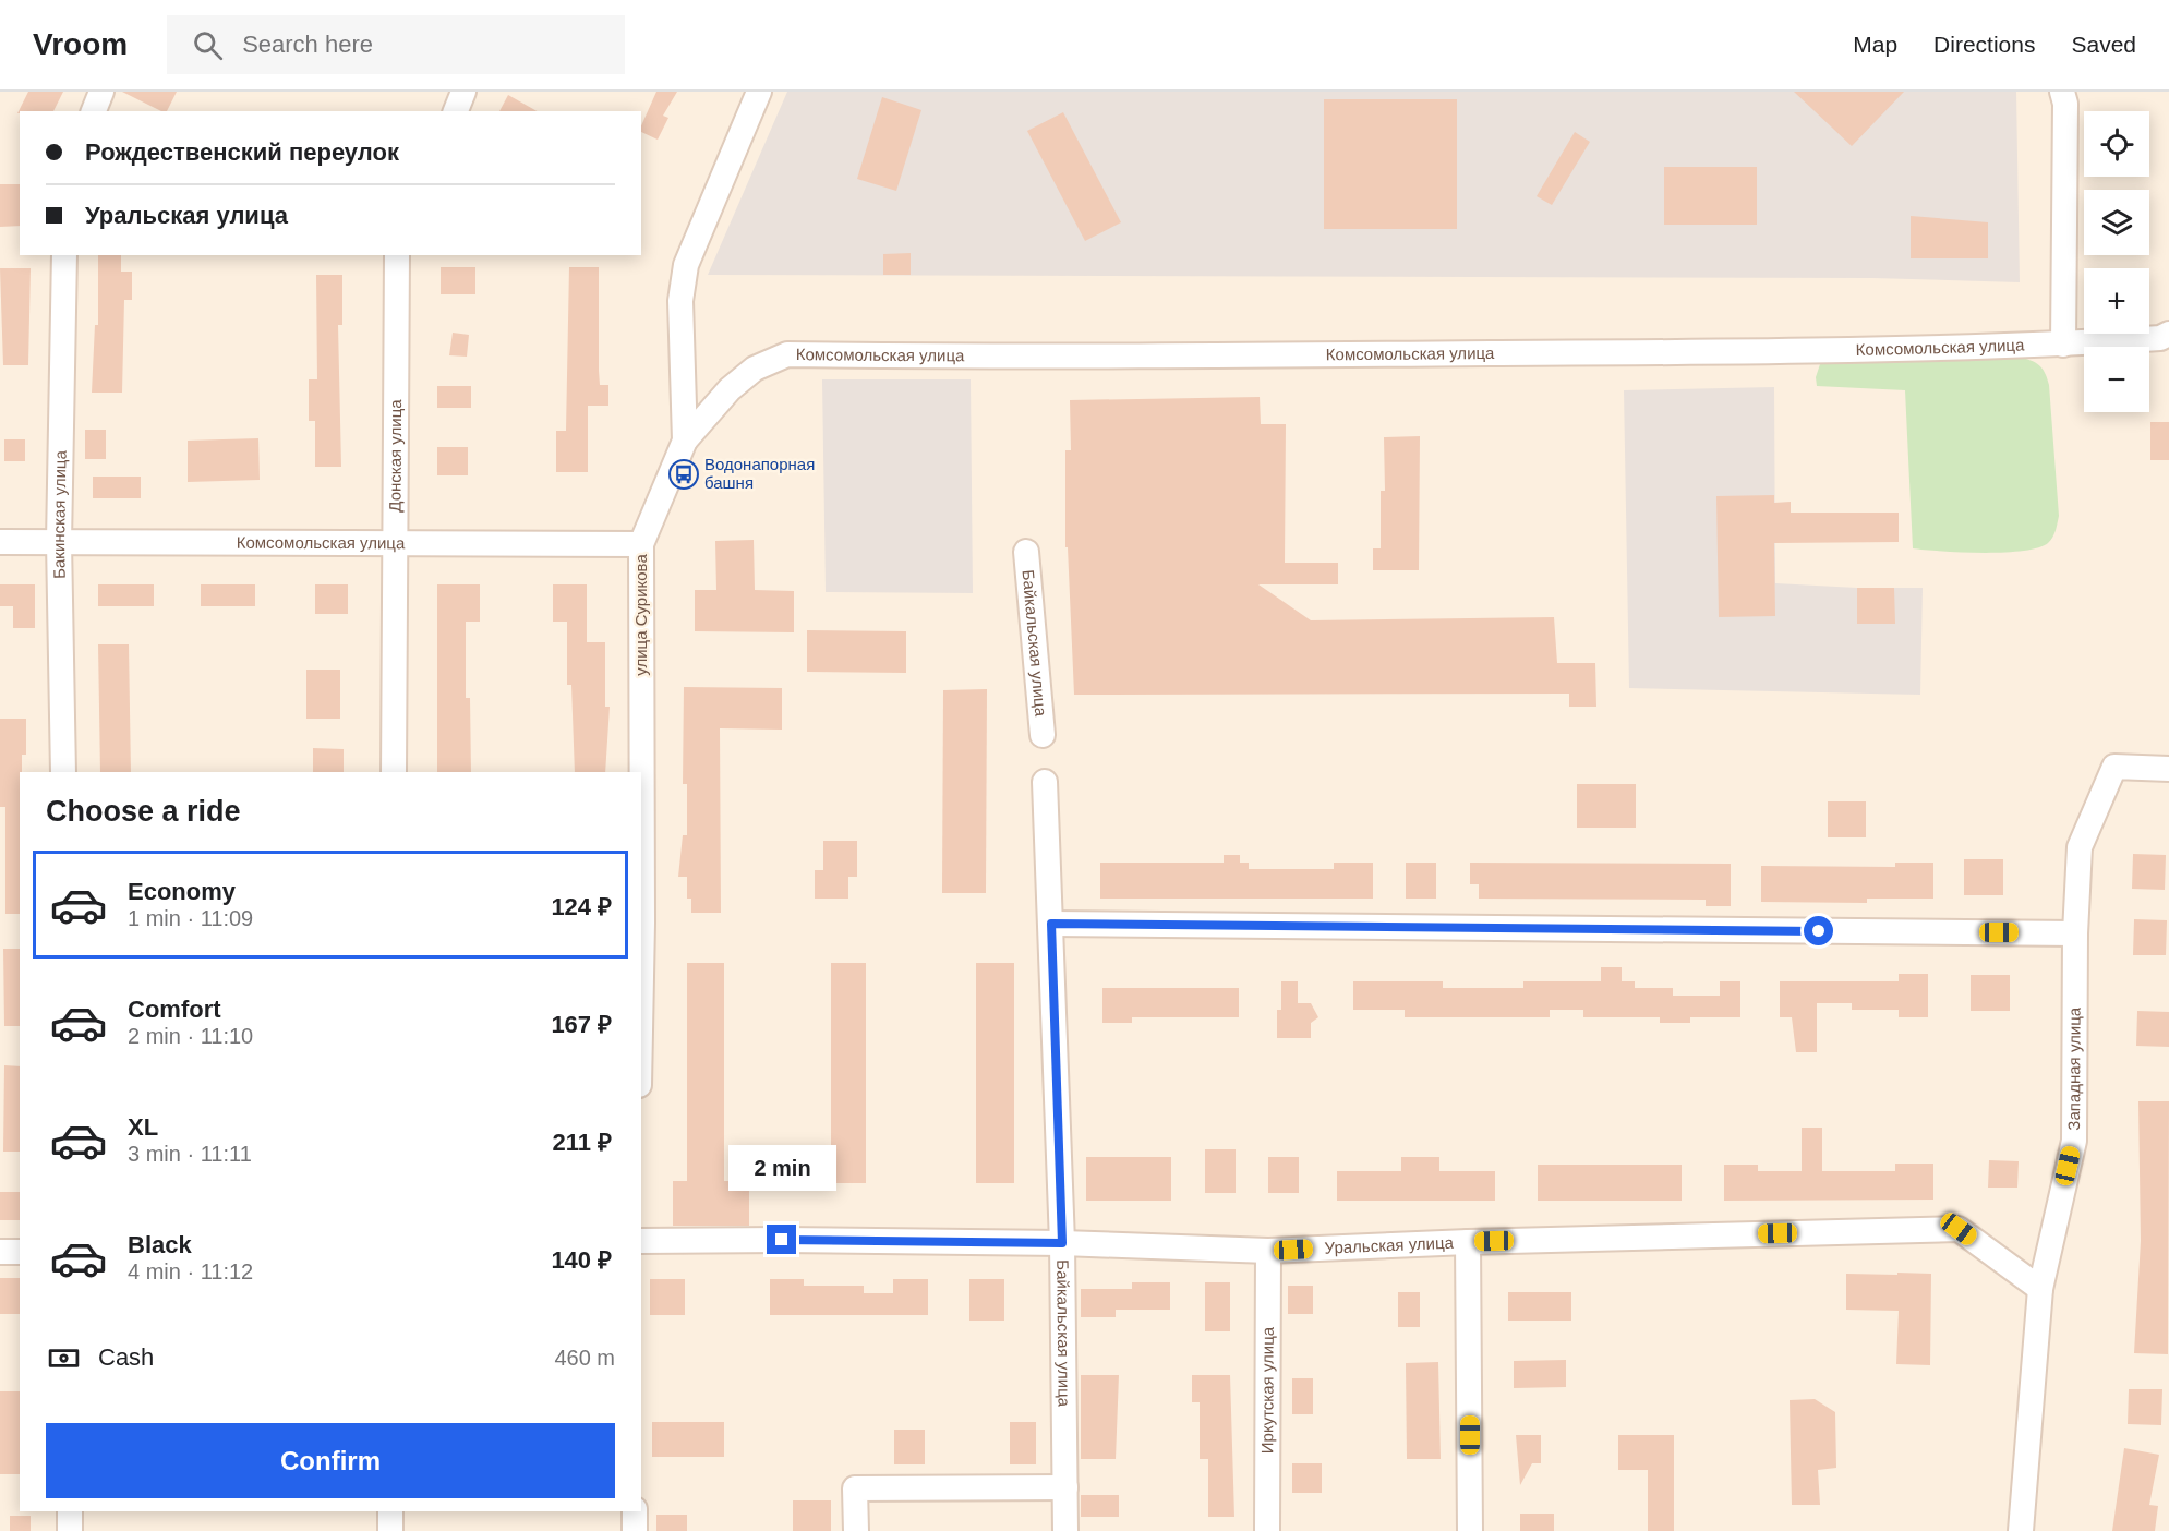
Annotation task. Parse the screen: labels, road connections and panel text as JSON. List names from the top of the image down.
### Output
{
  "streets": {
    "street": [
      "Комсомольская улица",
      "Донская улица",
      "Бакинская улица",
      "улица Сурикова",
      "Байкальская улица",
      "Западная улица",
      "Уральская улица",
      "Иркутская улица"
    ]
  },
  "crossings": [
    ["Комсомольская улица", "Донская улица"],
    ["Комсомольская улица", "Бакинская улица"],
    ["Комсомольская улица", "улица Сурикова"],
    ["Байкальская улица", "Уральская улица"],
    ["Западная улица", "Уральская улица"],
    ["Уральская улица", "Иркутская улица"]
  ],
  "places": {
    "bus stop": ["Водонапорная башня"]
  },
  "page": {
    "header": "Vroom",
    "search": "Search here",
    "nav": ["Map", "Directions", "Saved"],
    "map_buttons": ["+", "−"],
    "banner": ["Рождественский переулок", "Уральская улица"],
    "heading": "Choose a ride",
    "list": [
      {
        "name": "Economy",
        "note": "1 min · 11:09",
        "value": "124 ₽"
      },
      {
        "name": "Comfort",
        "note": "2 min · 11:10",
        "value": "167 ₽"
      },
      {
        "name": "XL",
        "note": "3 min · 11:11",
        "value": "211 ₽"
      },
      {
        "name": "Black",
        "note": "4 min · 11:12",
        "value": "140 ₽"
      }
    ],
    "bubble": "2 min",
    "pay": ["Cash", "460 m"],
    "buttons": "Confirm"
  }
}
